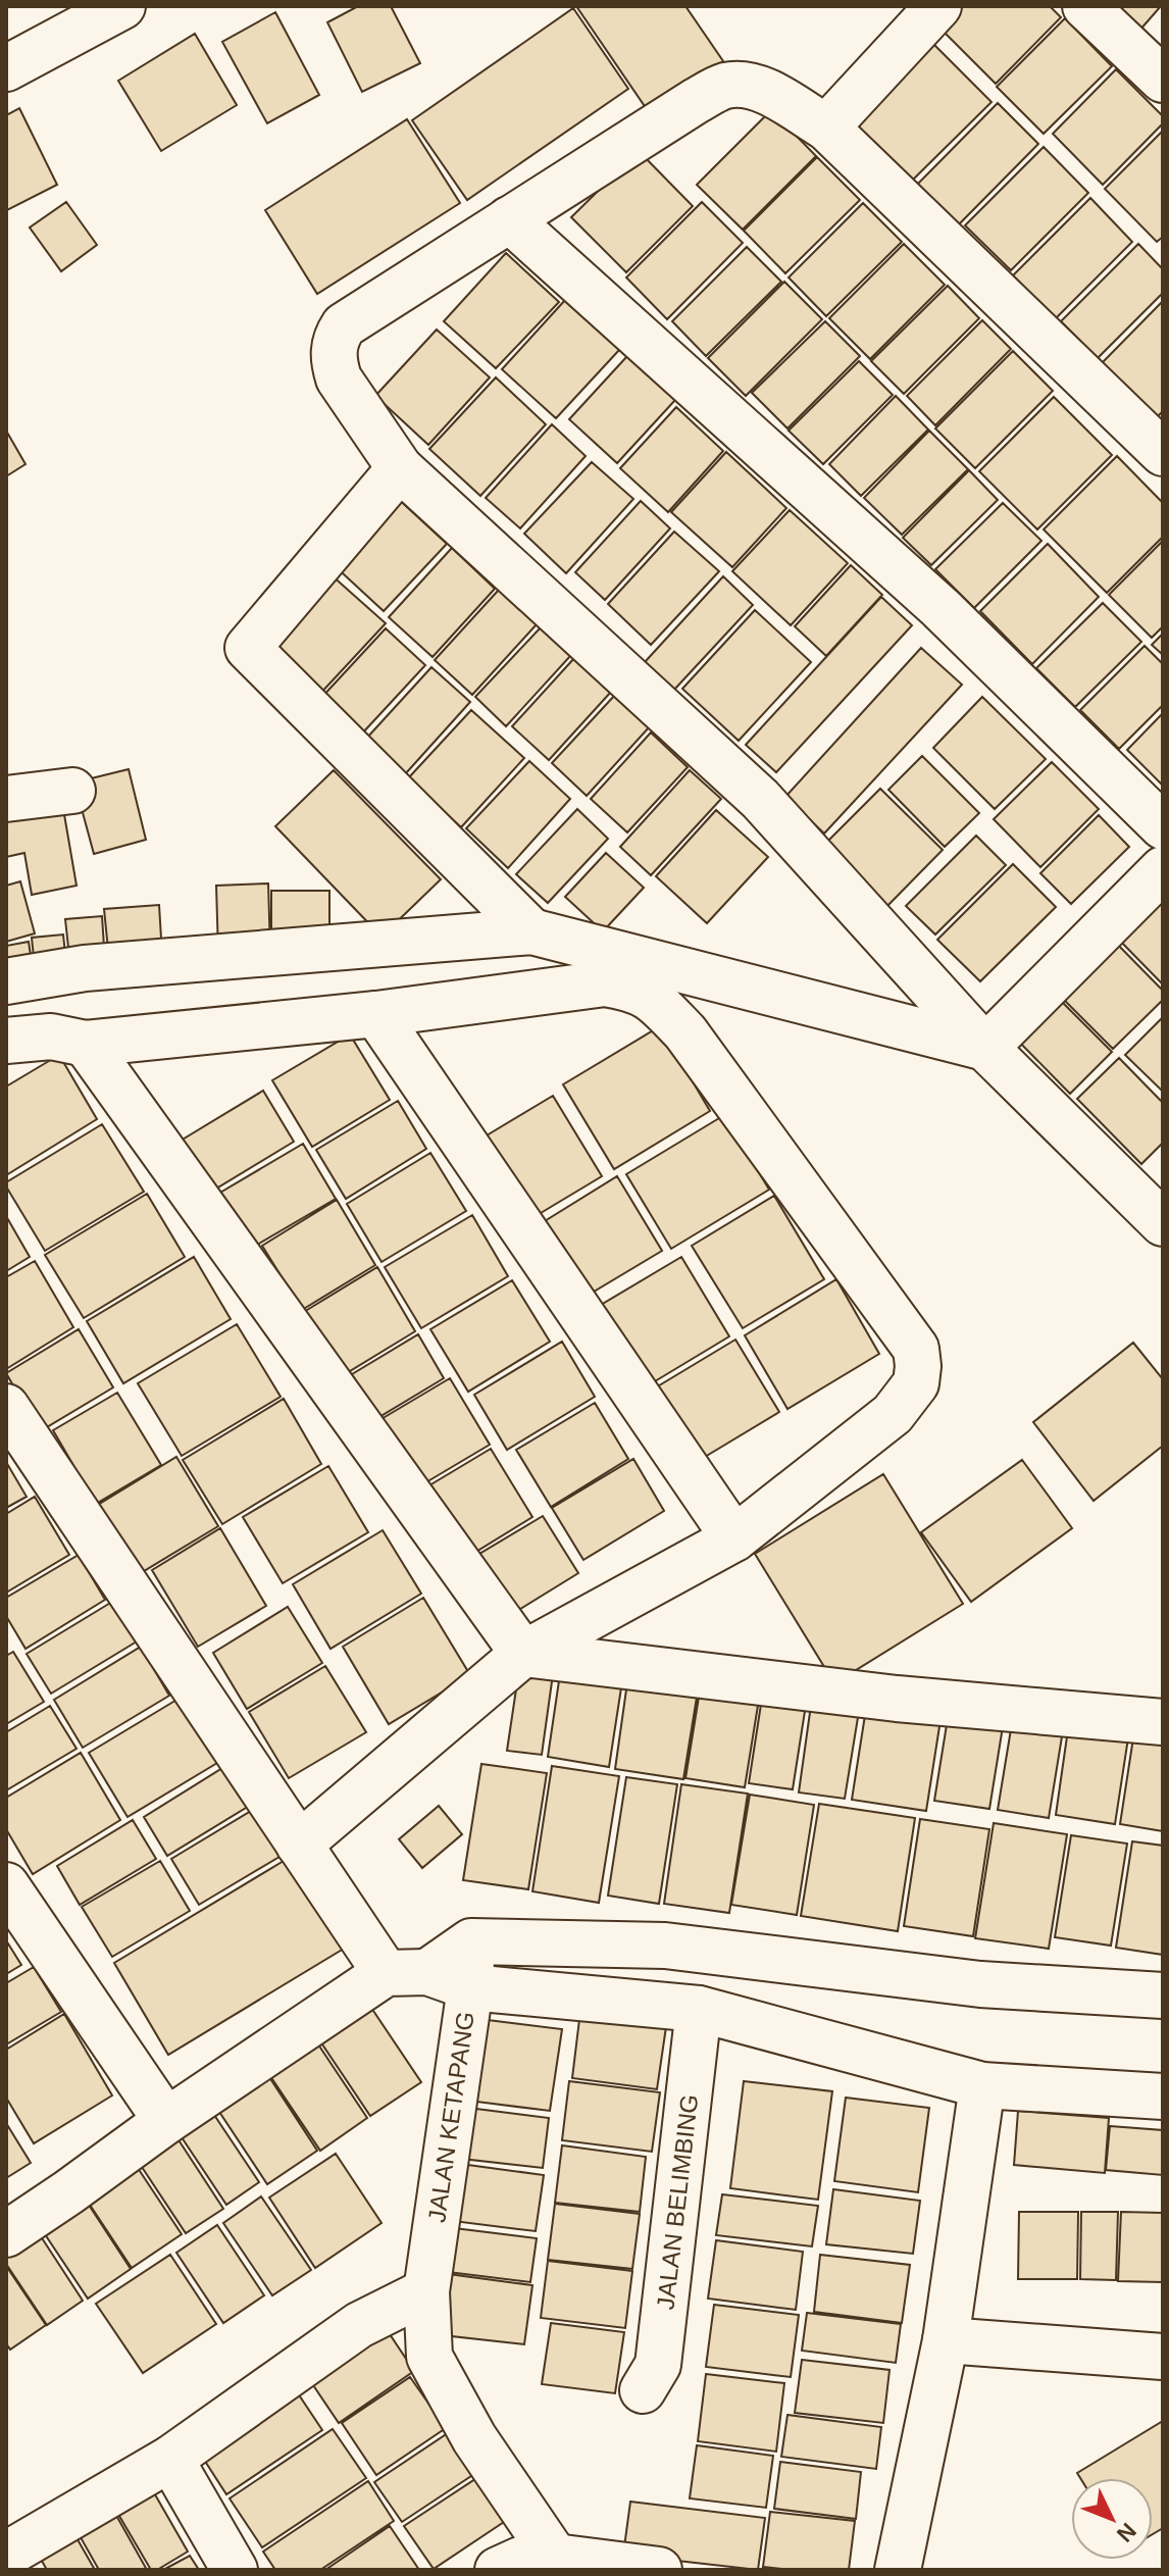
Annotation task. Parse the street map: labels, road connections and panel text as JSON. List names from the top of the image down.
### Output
{
  "streets": {
    "street": ["JALAN KETAPANG", "JALAN BELIMBING"]
  },
  "north": "bottom right"
}
